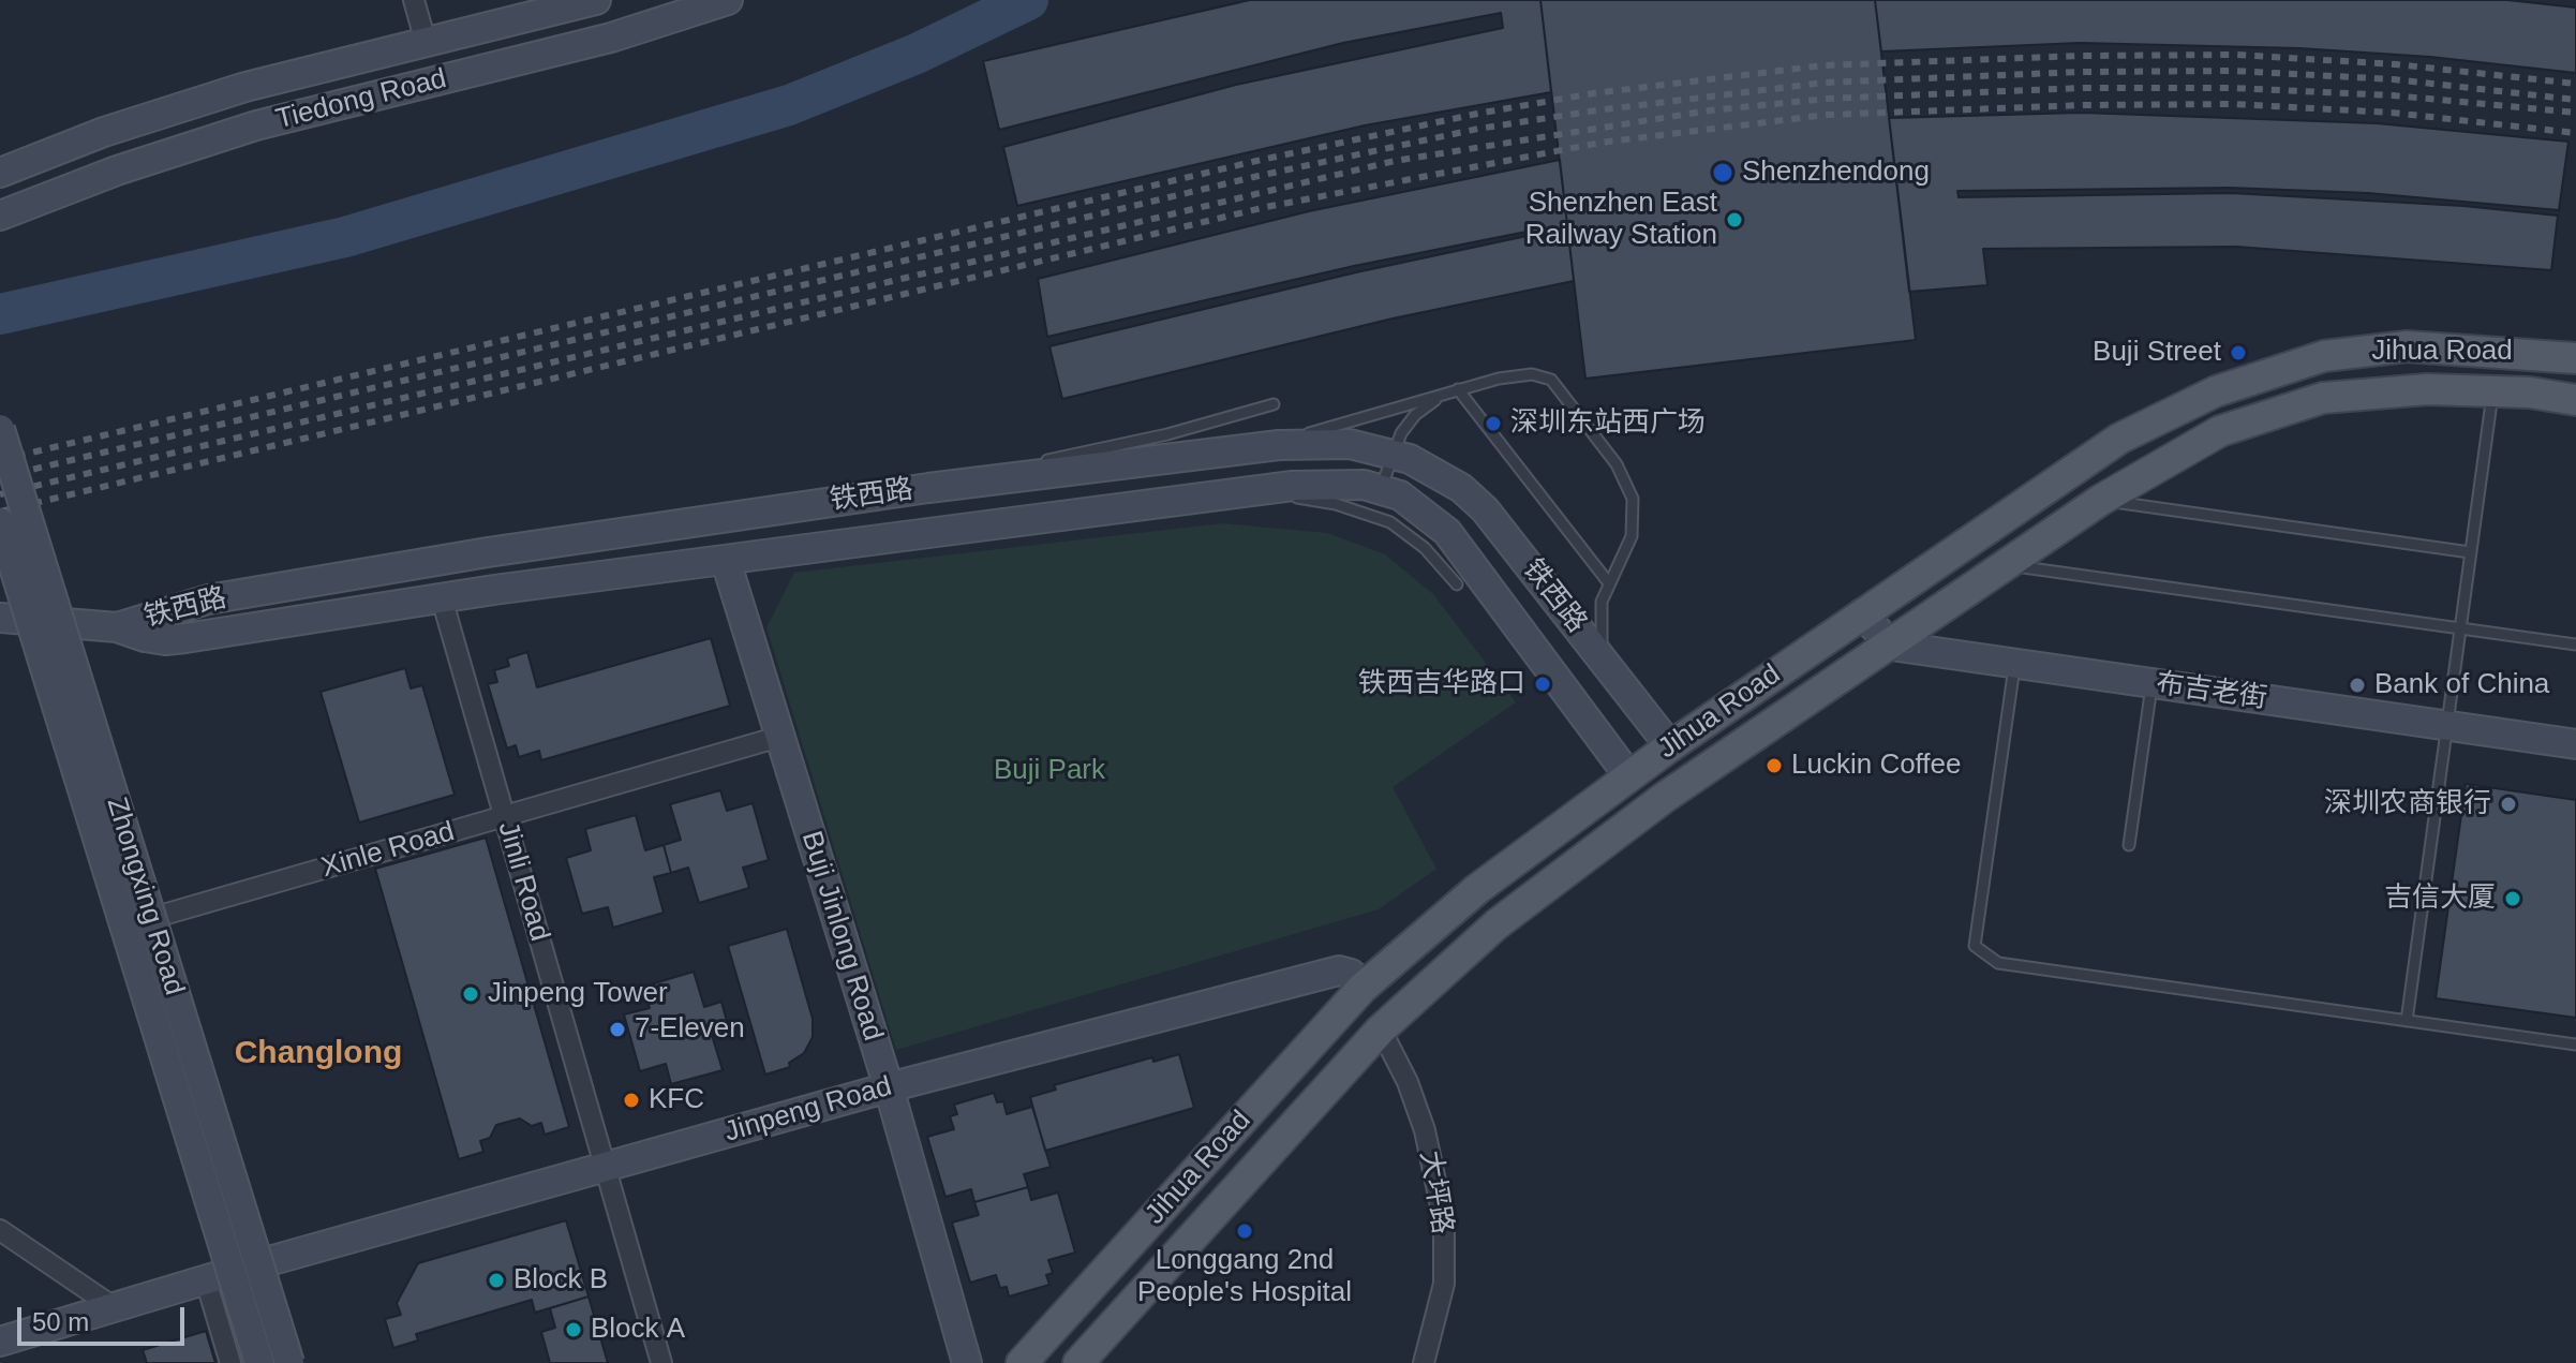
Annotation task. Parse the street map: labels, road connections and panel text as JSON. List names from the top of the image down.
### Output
{
  "streets": {
    "main road": [
      "Tiedong Road",
      "Jihua Road",
      "铁西路",
      "布吉老街",
      "Zhongxing Road",
      "Buji Jinlong Road",
      "Jinpeng Road"
    ],
    "street": ["Xinle Road", "Jinli Road", "大坪路"]
  },
  "crossings": [
    ["Jihua Road", "铁西路"],
    ["Jihua Road", "布吉老街"],
    ["Jihua Road", "Jinpeng Road"],
    ["Jihua Road", "大坪路"],
    ["铁西路", "Jinli Road"],
    ["铁西路", "Buji Jinlong Road"],
    ["Xinle Road", "Jinli Road"],
    ["Xinle Road", "Buji Jinlong Road"],
    ["Jinli Road", "Jinpeng Road"],
    ["Buji Jinlong Road", "Jinpeng Road"]
  ],
  "districts": ["Changlong"],
  "parks": ["Buji Park"],
  "places": [
    "Shenzhendong",
    "Shenzhen East Railway Station",
    "Buji Street",
    "深圳东站西广场",
    "铁西吉华路口",
    "Bank of China",
    "Luckin Coffee",
    "深圳农商银行",
    "吉信大厦",
    "Jinpeng Tower",
    "7-Eleven",
    "KFC",
    "Longgang 2nd People's Hospital",
    "Block B",
    "Block A"
  ],
  "scale_bar": "50 m"
}
